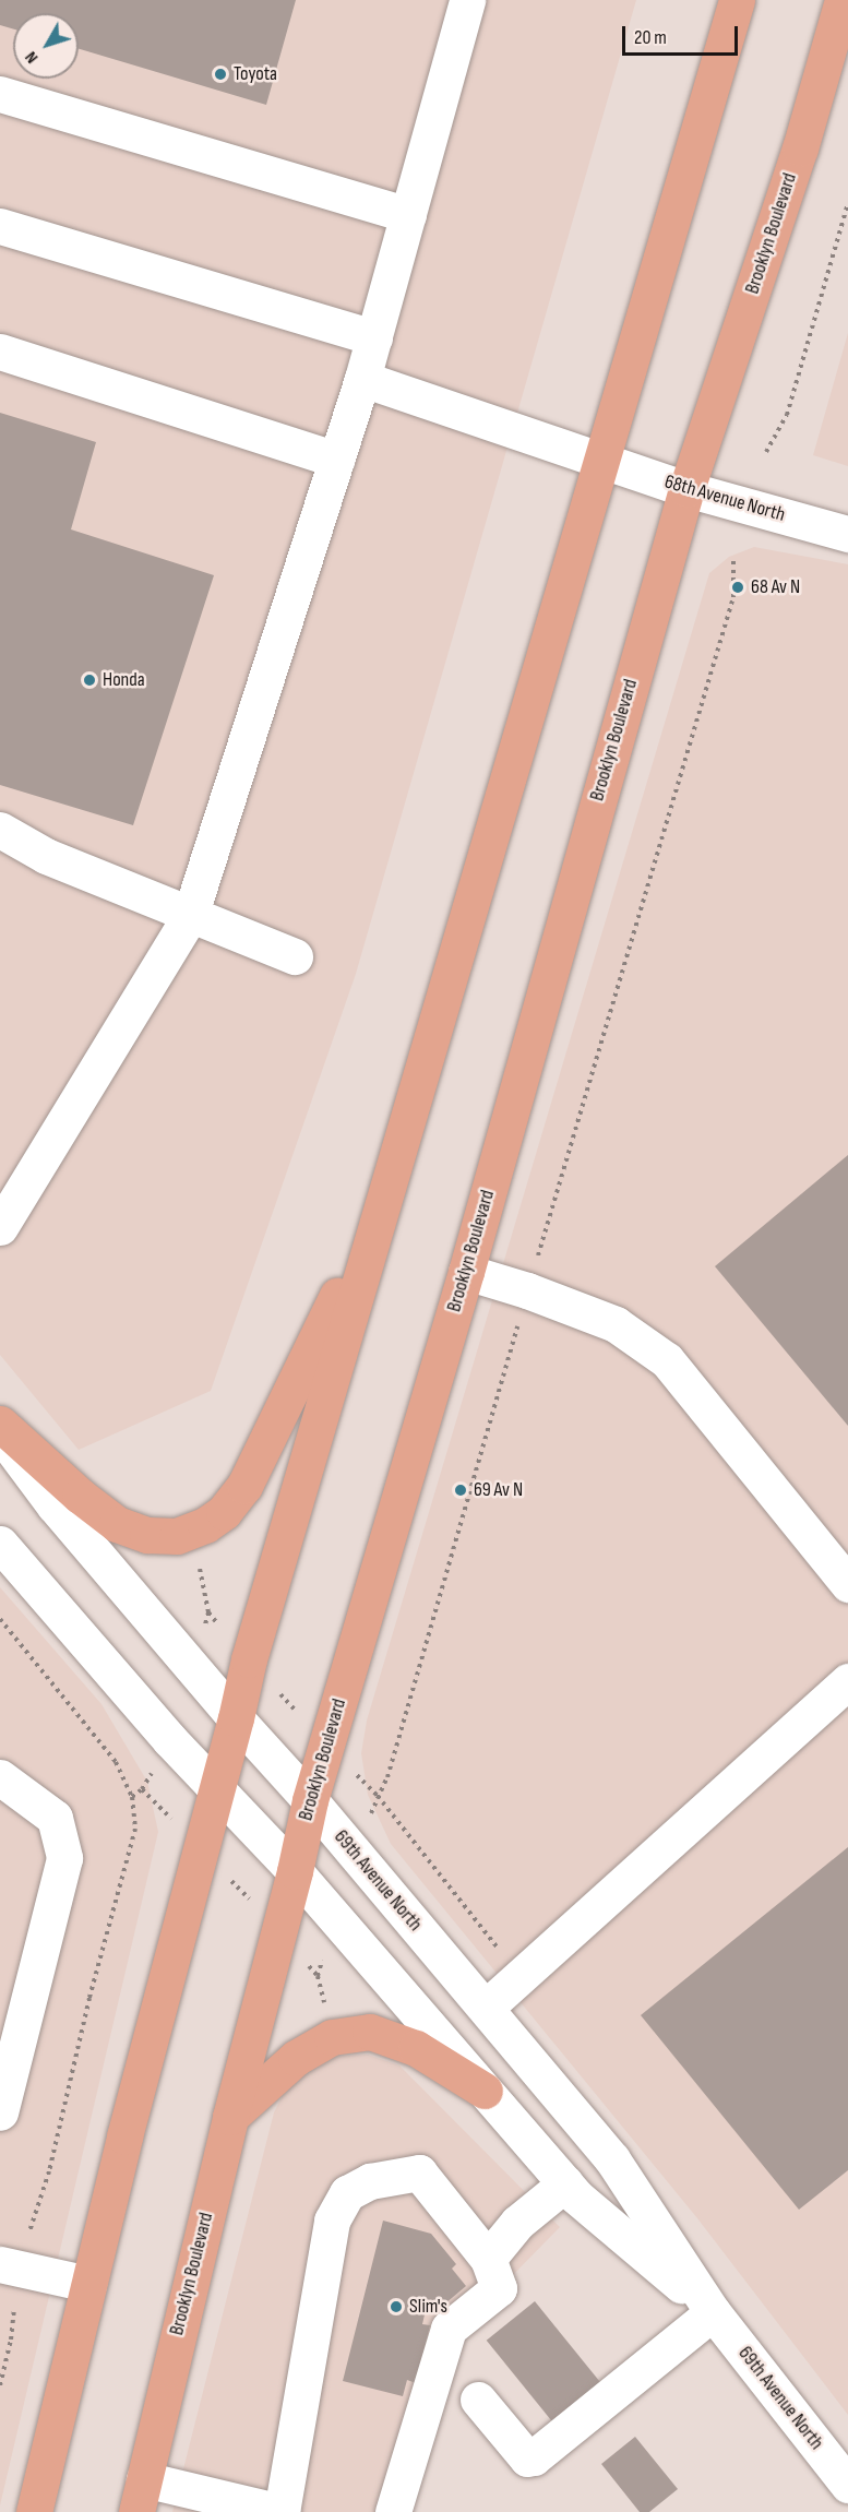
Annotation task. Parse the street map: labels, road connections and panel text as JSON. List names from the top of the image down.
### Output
{
  "streets": {
    "main road": ["Brooklyn Boulevard"],
    "street": ["68th Avenue North", "69th Avenue North"]
  },
  "crossings": [
    ["Brooklyn Boulevard", "68th Avenue North"],
    ["Brooklyn Boulevard", "69th Avenue North"]
  ],
  "places": [
    "Toyota",
    "68 Av N",
    "Honda",
    "69 Av N",
    "Slim's"
  ],
  "scale_bar": "20 m",
  "north": "bottom left"
}
